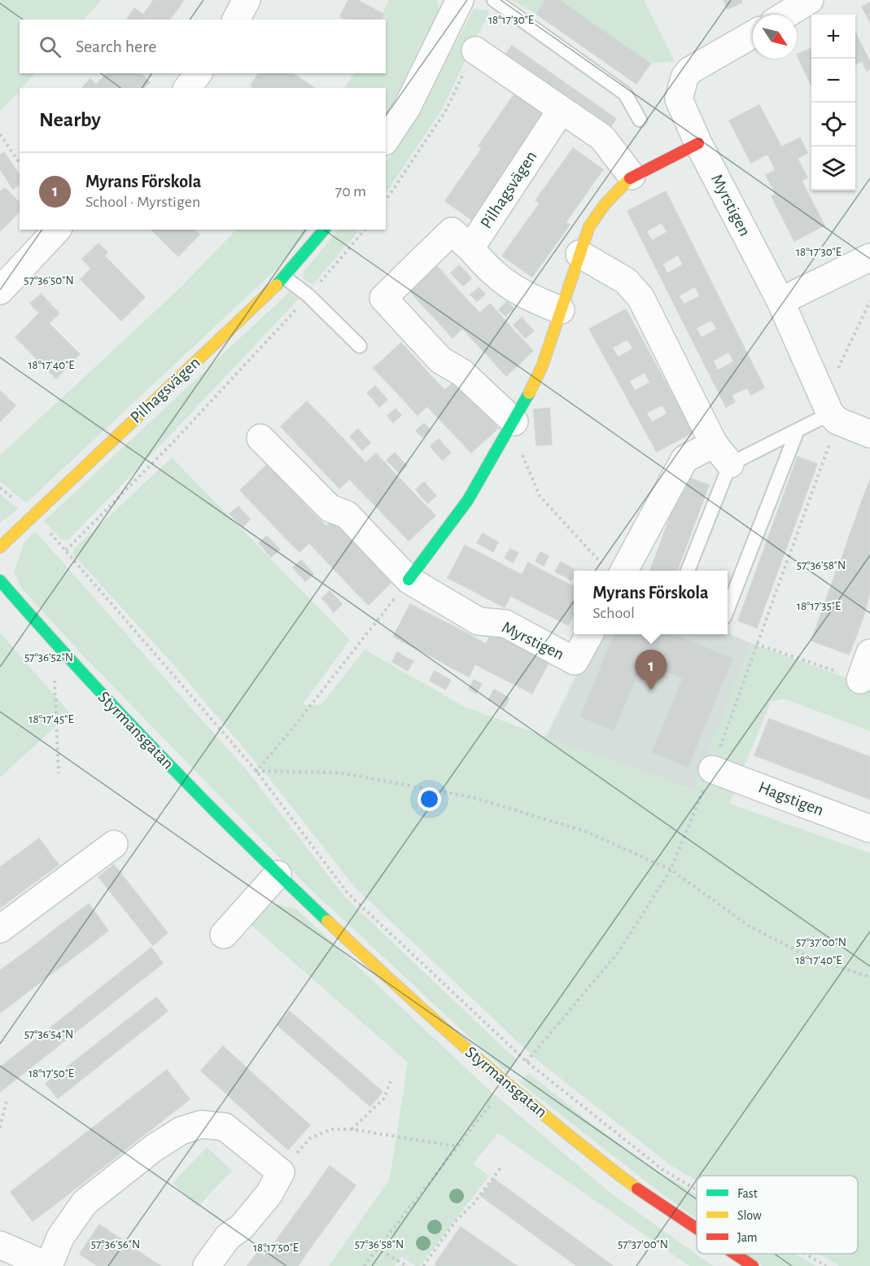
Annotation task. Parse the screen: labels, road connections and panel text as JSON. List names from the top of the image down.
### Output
{
  "streets": {
    "street": [
      "Pilhagsvägen",
      "Myrstigen",
      "Styrmansgatan",
      "Hagstigen"
    ]
  },
  "legend": ["Fast", "Slow", "Jam"],
  "north": "bottom right",
  "page": {
    "map_buttons": ["+", "−"],
    "search": "Search here",
    "heading": "Nearby",
    "list": [
      {
        "mark": "1",
        "name": "Myrans Förskola",
        "note": "School · Myrstigen",
        "value": "70 m"
      }
    ],
    "popup": ["Myrans Förskola", "School"],
    "pins": "1"
  },
  "coordinates": [
    "18°17'30\"E",
    "57°36'50\"N",
    "18°17'40\"E",
    "57°36'58\"N",
    "18°17'35\"E",
    "57°36'52\"N",
    "18°17'45\"E",
    "57°37'00\"N",
    "57°36'54\"N",
    "18°17'50\"E",
    "57°36'56\"N"
  ]
}
